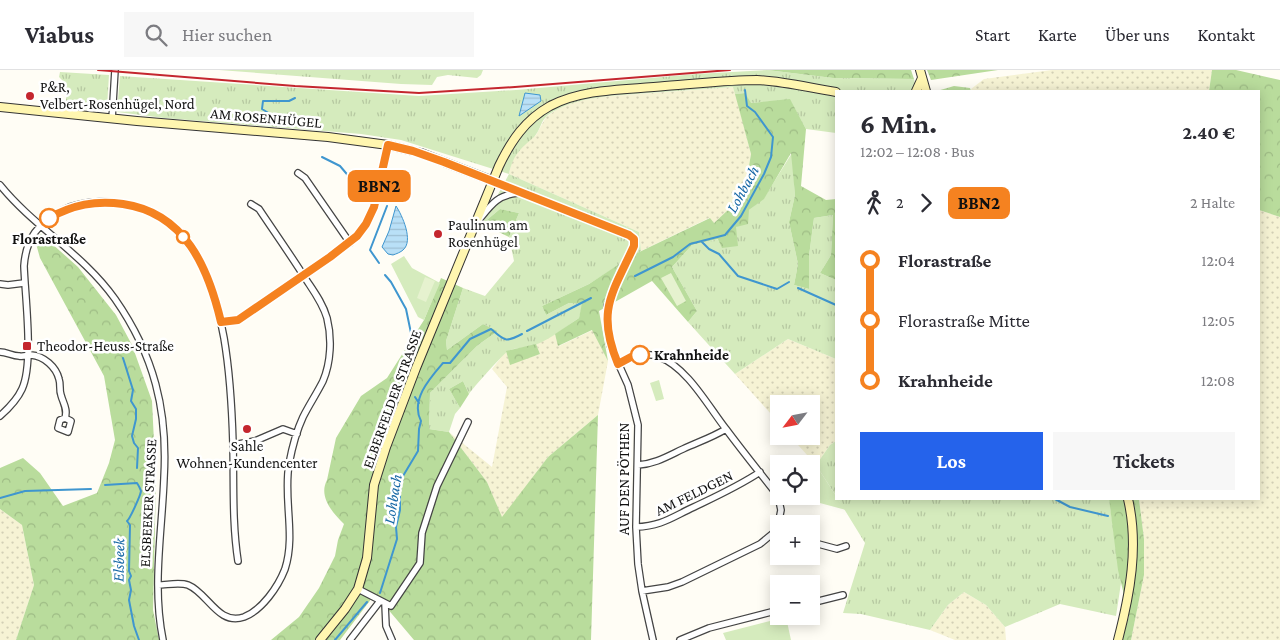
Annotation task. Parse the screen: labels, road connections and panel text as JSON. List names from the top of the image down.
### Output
{
  "streets": {
    "main road": ["AM ROSENHÜGEL", "ELBERFELDER STRASSE"],
    "street": ["AUF DEN PÖTHEN", "AM FELDGEN", "ELSBEEKER STRASSE"]
  },
  "crossings": [
    ["AM ROSENHÜGEL", "ELBERFELDER STRASSE"],
    ["AM ROSENHÜGEL", "AUF DEN PÖTHEN"],
    ["ELBERFELDER STRASSE", "AUF DEN PÖTHEN"],
    ["AUF DEN PÖTHEN", "AM FELDGEN"]
  ],
  "water": ["Lohbach", "Elsbeek"],
  "places": {
    "other": [
      "P&R, Velbert-Rosenhügel, Nord",
      "Florastraße",
      "Paulinum am Rosenhügel",
      "Krahnheide",
      "Sahle Wohnen-Kundencenter"
    ],
    "transit": ["Theodor-Heuss-Straße"]
  },
  "lines": ["bus line BBN2"],
  "north": "bottom left",
  "page": {
    "header": "Viabus",
    "search": "Hier suchen",
    "nav": [
      "Start",
      "Karte",
      "Über uns",
      "Kontakt"
    ],
    "on_map": "BBN2",
    "heading": ["6 Min.", "12:02 – 12:08 · Bus", "2.40 €"],
    "legs": ["2", "BBN2", "2 Halte"],
    "list": [
      {
        "name": "Florastraße",
        "value": "12:04"
      },
      {
        "name": "Florastraße Mitte",
        "value": "12:05"
      },
      {
        "name": "Krahnheide",
        "value": "12:08"
      }
    ],
    "map_buttons": ["+", "−"],
    "buttons": ["Los", "Tickets"]
  }
}
